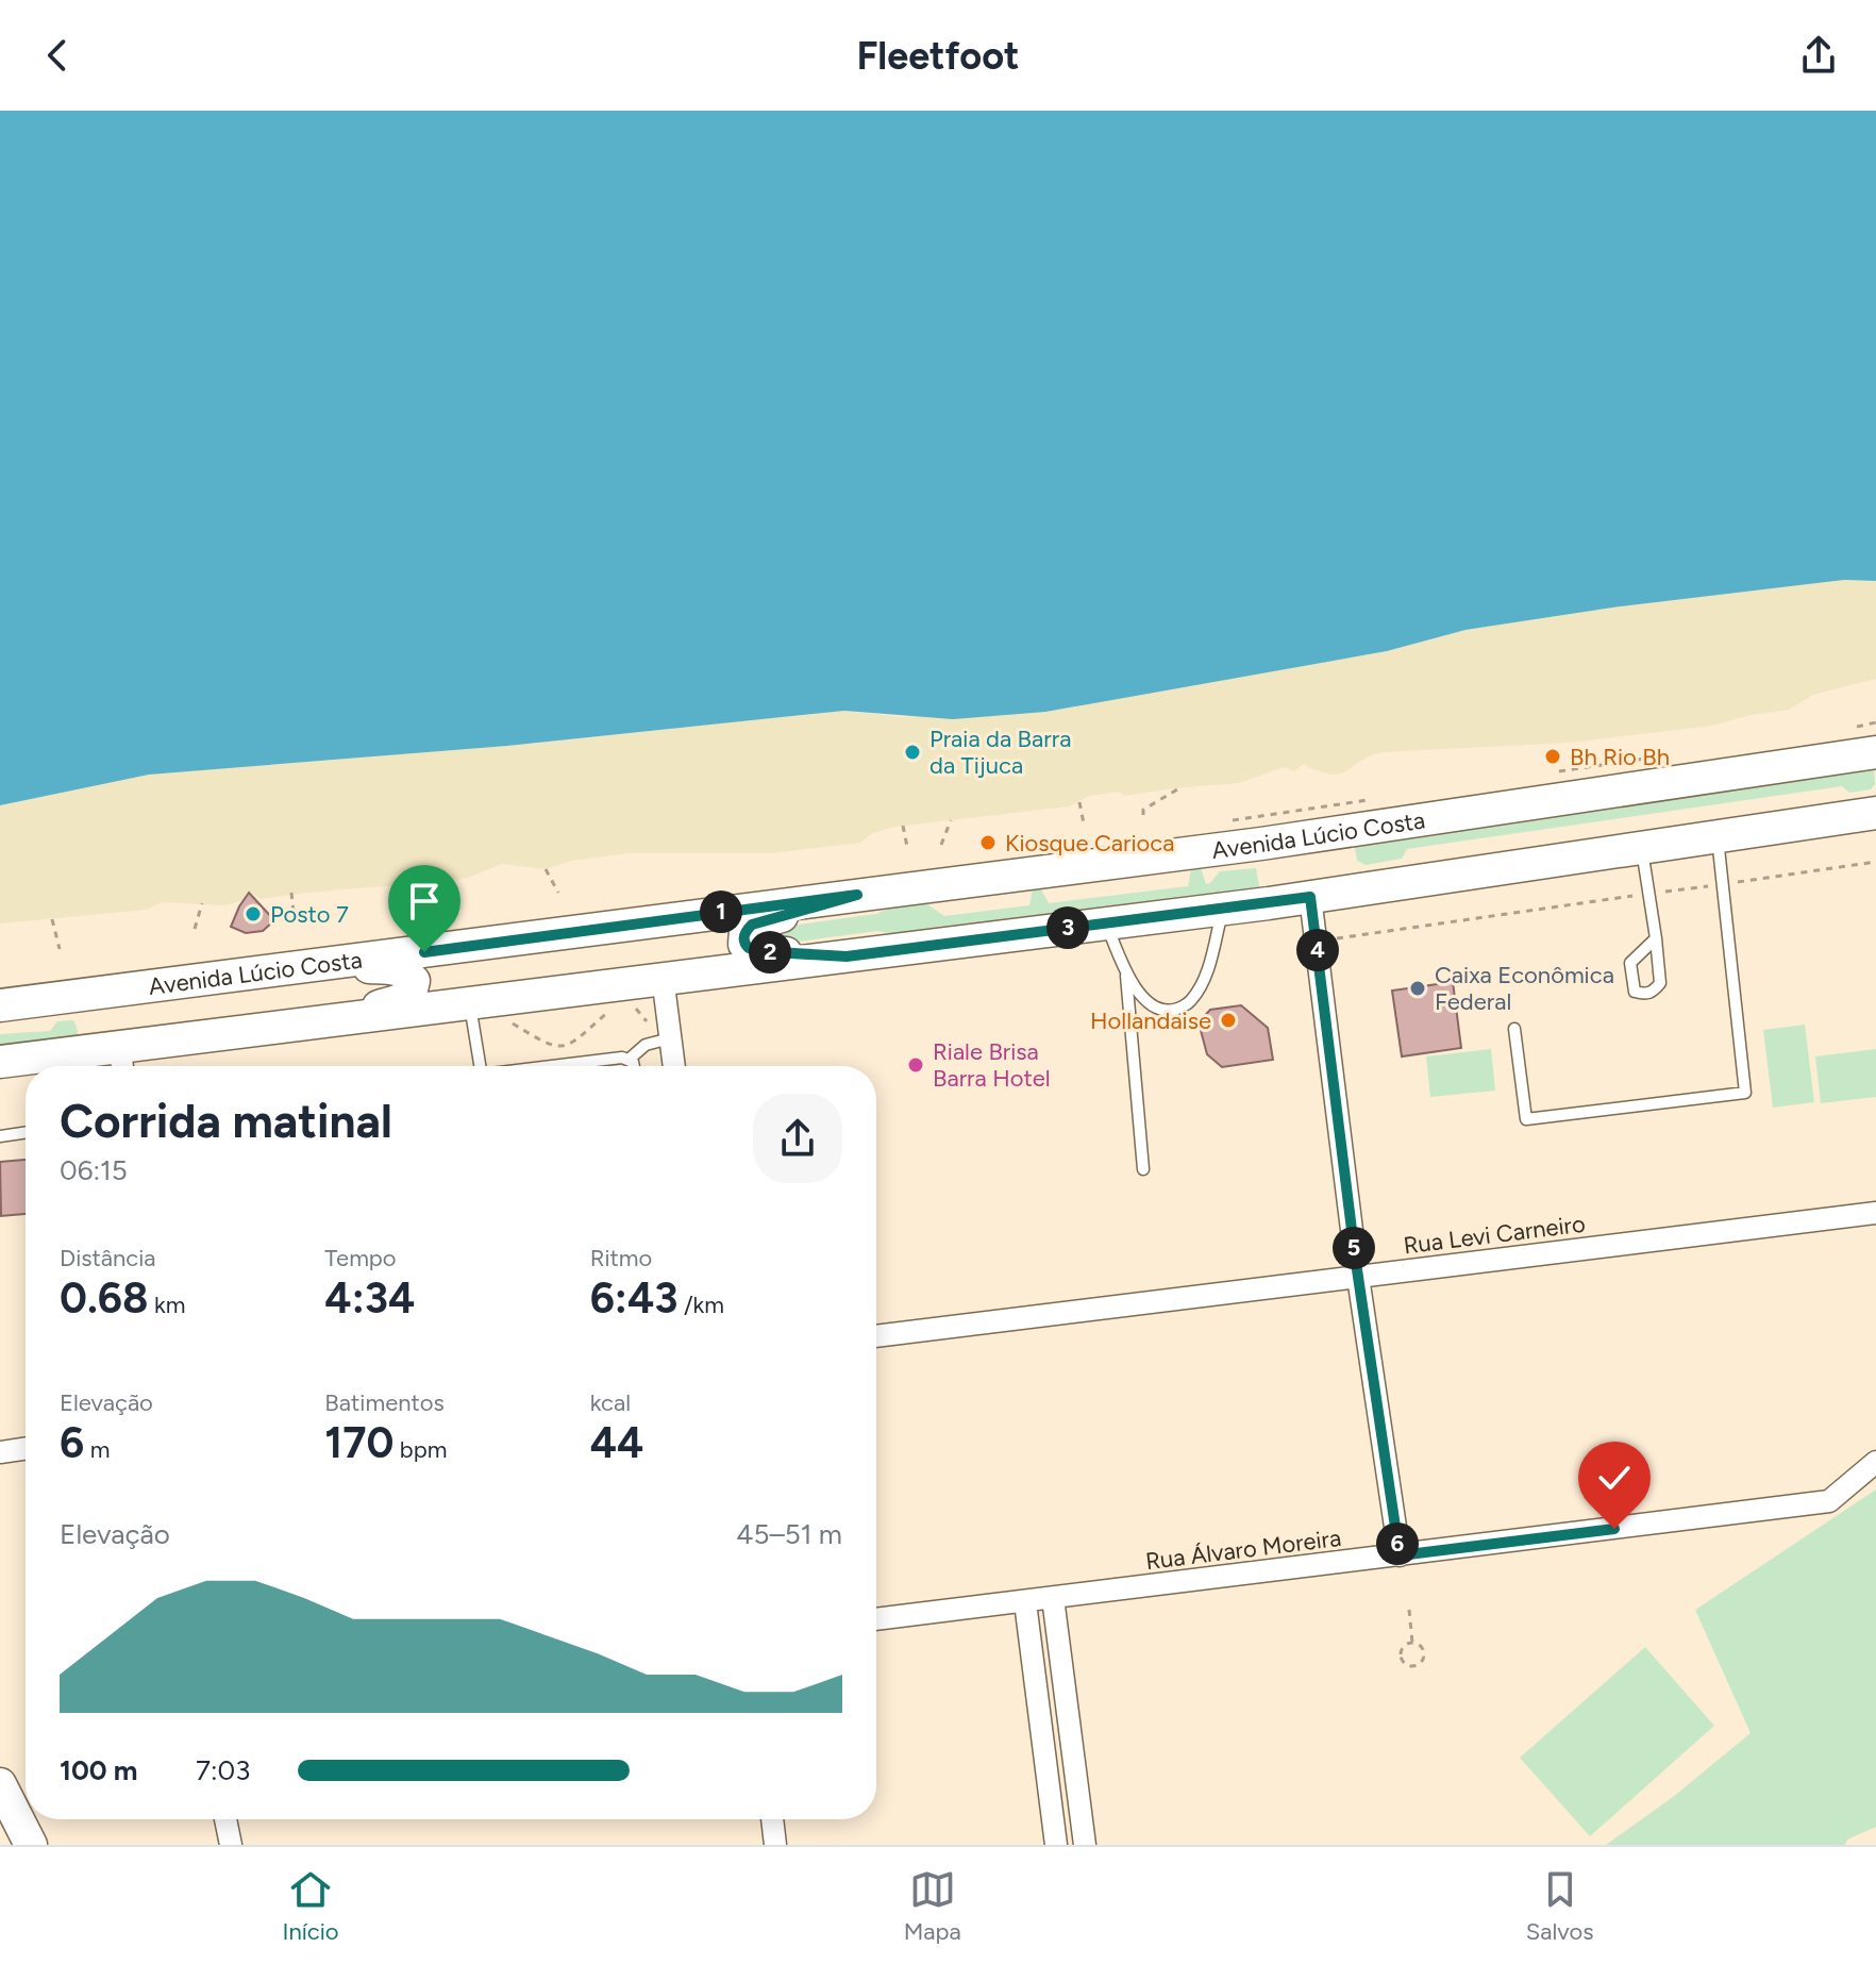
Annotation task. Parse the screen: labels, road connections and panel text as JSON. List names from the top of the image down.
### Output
{
  "streets": {
    "main road": ["Avenida Lúcio Costa"],
    "street": ["Rua Levi Carneiro", "Rua Álvaro Moreira"]
  },
  "places": [
    "Praia da Barra da Tijuca",
    "Bh Rio Bh",
    "Kiosque Carioca",
    "Posto 7",
    "Caixa Econômica Federal",
    "Hollandaise",
    "Riale Brisa Barra Hotel"
  ],
  "page": {
    "header": "Fleetfoot",
    "pins": [
      "1",
      "3",
      "4",
      "2",
      "5",
      "6"
    ],
    "heading": ["Corrida matinal", "06:15"],
    "stats": [
      ["Distância", "0.68 km"],
      ["Tempo", "4:34"],
      ["Ritmo", "6:43 /km"],
      ["Elevação", "6 m"],
      ["Batimentos", "170 bpm"],
      ["kcal", "44"]
    ],
    "chart": ["Elevação", "45–51 m"],
    "list": [
      {
        "name": "100 m",
        "note": "7:03"
      }
    ],
    "tabs": ["Início", "Mapa", "Salvos"]
  }
}
